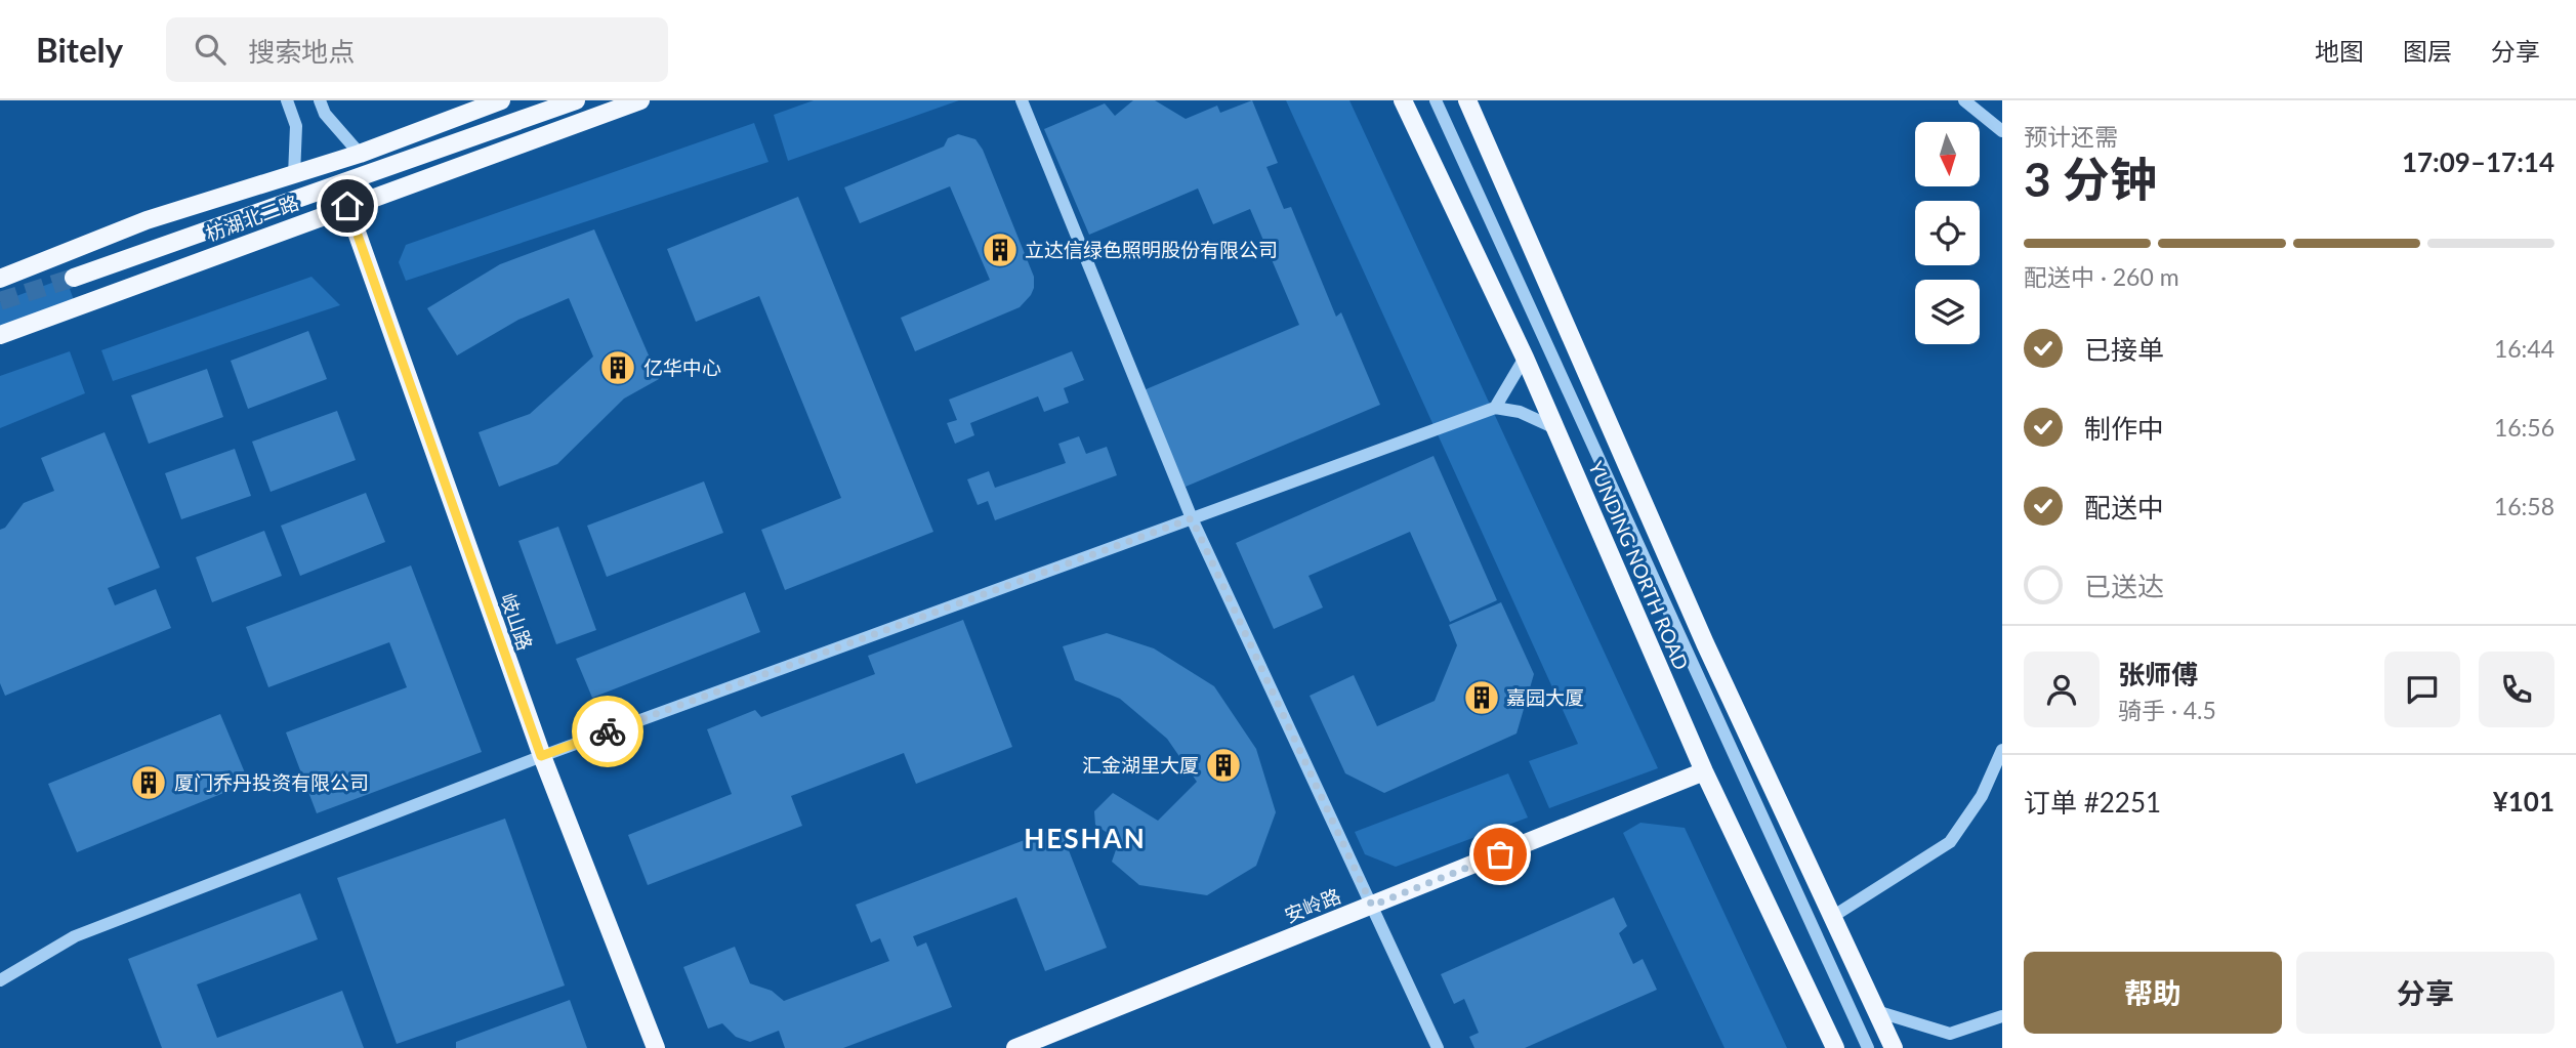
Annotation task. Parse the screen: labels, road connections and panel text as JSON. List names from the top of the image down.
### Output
{
  "streets": {
    "main road": [
      "枋湖北二路",
      "YUNDING NORTH ROAD",
      "岐山路",
      "安岭路"
    ]
  },
  "crossings": [
    ["枋湖北二路", "岐山路"],
    ["YUNDING NORTH ROAD", "安岭路"]
  ],
  "districts": ["HESHAN"],
  "places": {
    "building": [
      "立达信绿色照明股份有限公司",
      "亿华中心",
      "嘉园大厦",
      "汇金湖里大厦",
      "厦门乔丹投资有限公司"
    ]
  },
  "north": "bottom",
  "page": {
    "header": "Bitely",
    "search": "搜索地点",
    "nav": ["地图", "图层", "分享"],
    "heading": ["3 分钟", "预计还需", "17:09–17:14"],
    "panel": [
      "张师傅",
      "骑手 · 4.5",
      "订单 #2251",
      "¥101"
    ],
    "bar": "配送中 · 260 m",
    "list": [
      ["已接单", "16:44"],
      ["制作中", "16:56"],
      ["配送中", "16:58"],
      "已送达"
    ],
    "buttons": ["帮助", "分享"]
  }
}
